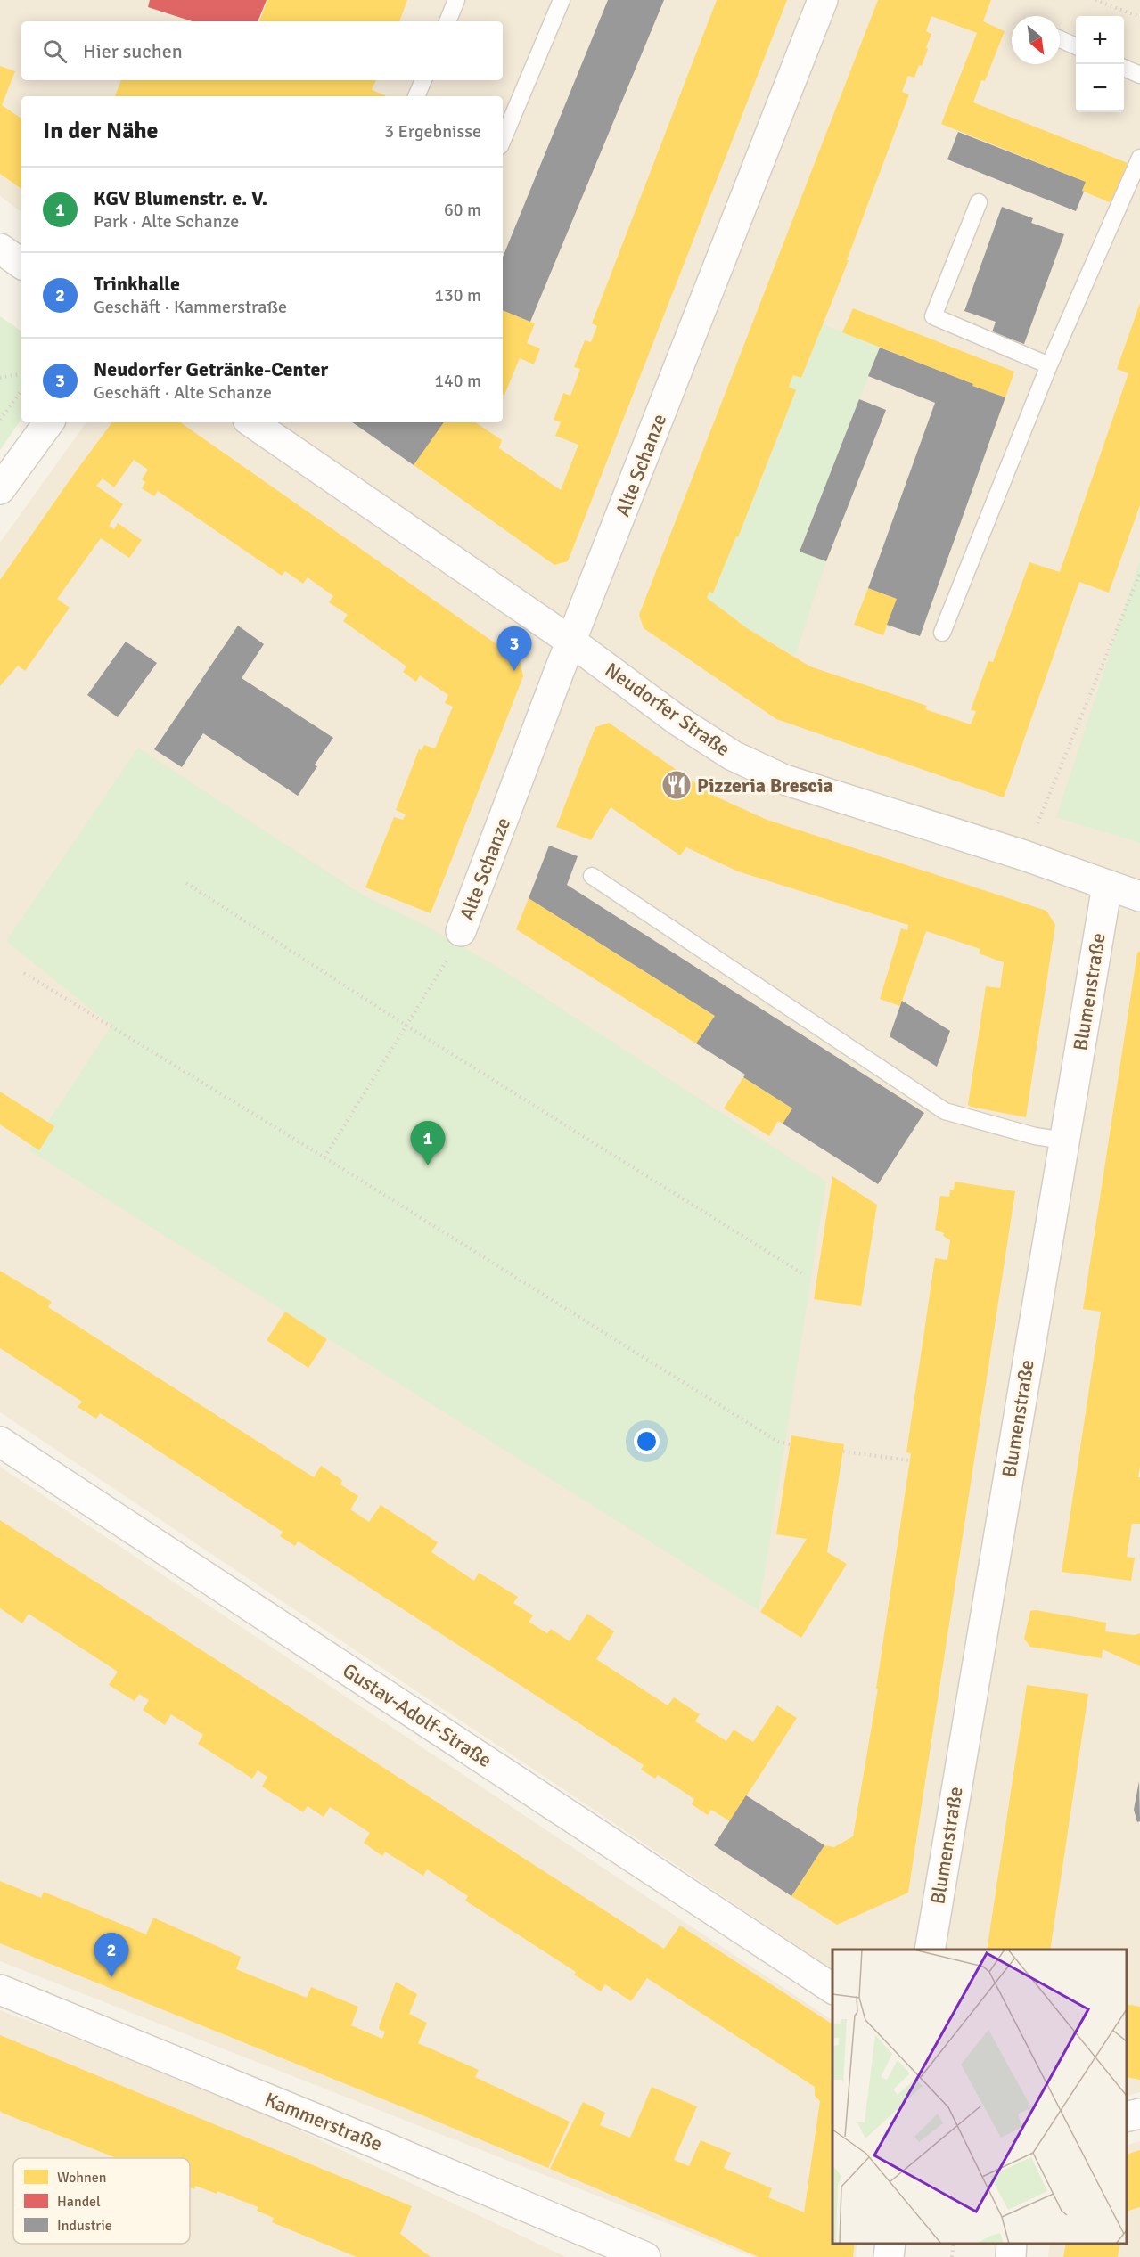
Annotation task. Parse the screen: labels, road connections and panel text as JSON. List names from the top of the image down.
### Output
{
  "streets": {
    "street": [
      "Alte Schanze",
      "Neudorfer Straße",
      "Blumenstraße",
      "Gustav-Adolf-Straße",
      "Kammerstraße"
    ]
  },
  "crossings": [
    ["Alte Schanze", "Neudorfer Straße"],
    ["Neudorfer Straße", "Blumenstraße"]
  ],
  "places": {
    "restaurant": ["Pizzeria Brescia"]
  },
  "legend": ["Wohnen", "Handel", "Industrie"],
  "north": "bottom right",
  "page": {
    "map_buttons": ["+", "−"],
    "search": "Hier suchen",
    "heading": ["In der Nähe", "3 Ergebnisse"],
    "list": [
      {
        "mark": "1",
        "name": "KGV Blumenstr. e. V.",
        "note": "Park · Alte Schanze",
        "value": "60 m"
      },
      {
        "mark": "2",
        "name": "Trinkhalle",
        "note": "Geschäft · Kammerstraße",
        "value": "130 m"
      },
      {
        "mark": "3",
        "name": "Neudorfer Getränke-Center",
        "note": "Geschäft · Alte Schanze",
        "value": "140 m"
      }
    ],
    "pins": ["3", "1", "2"]
  }
}
